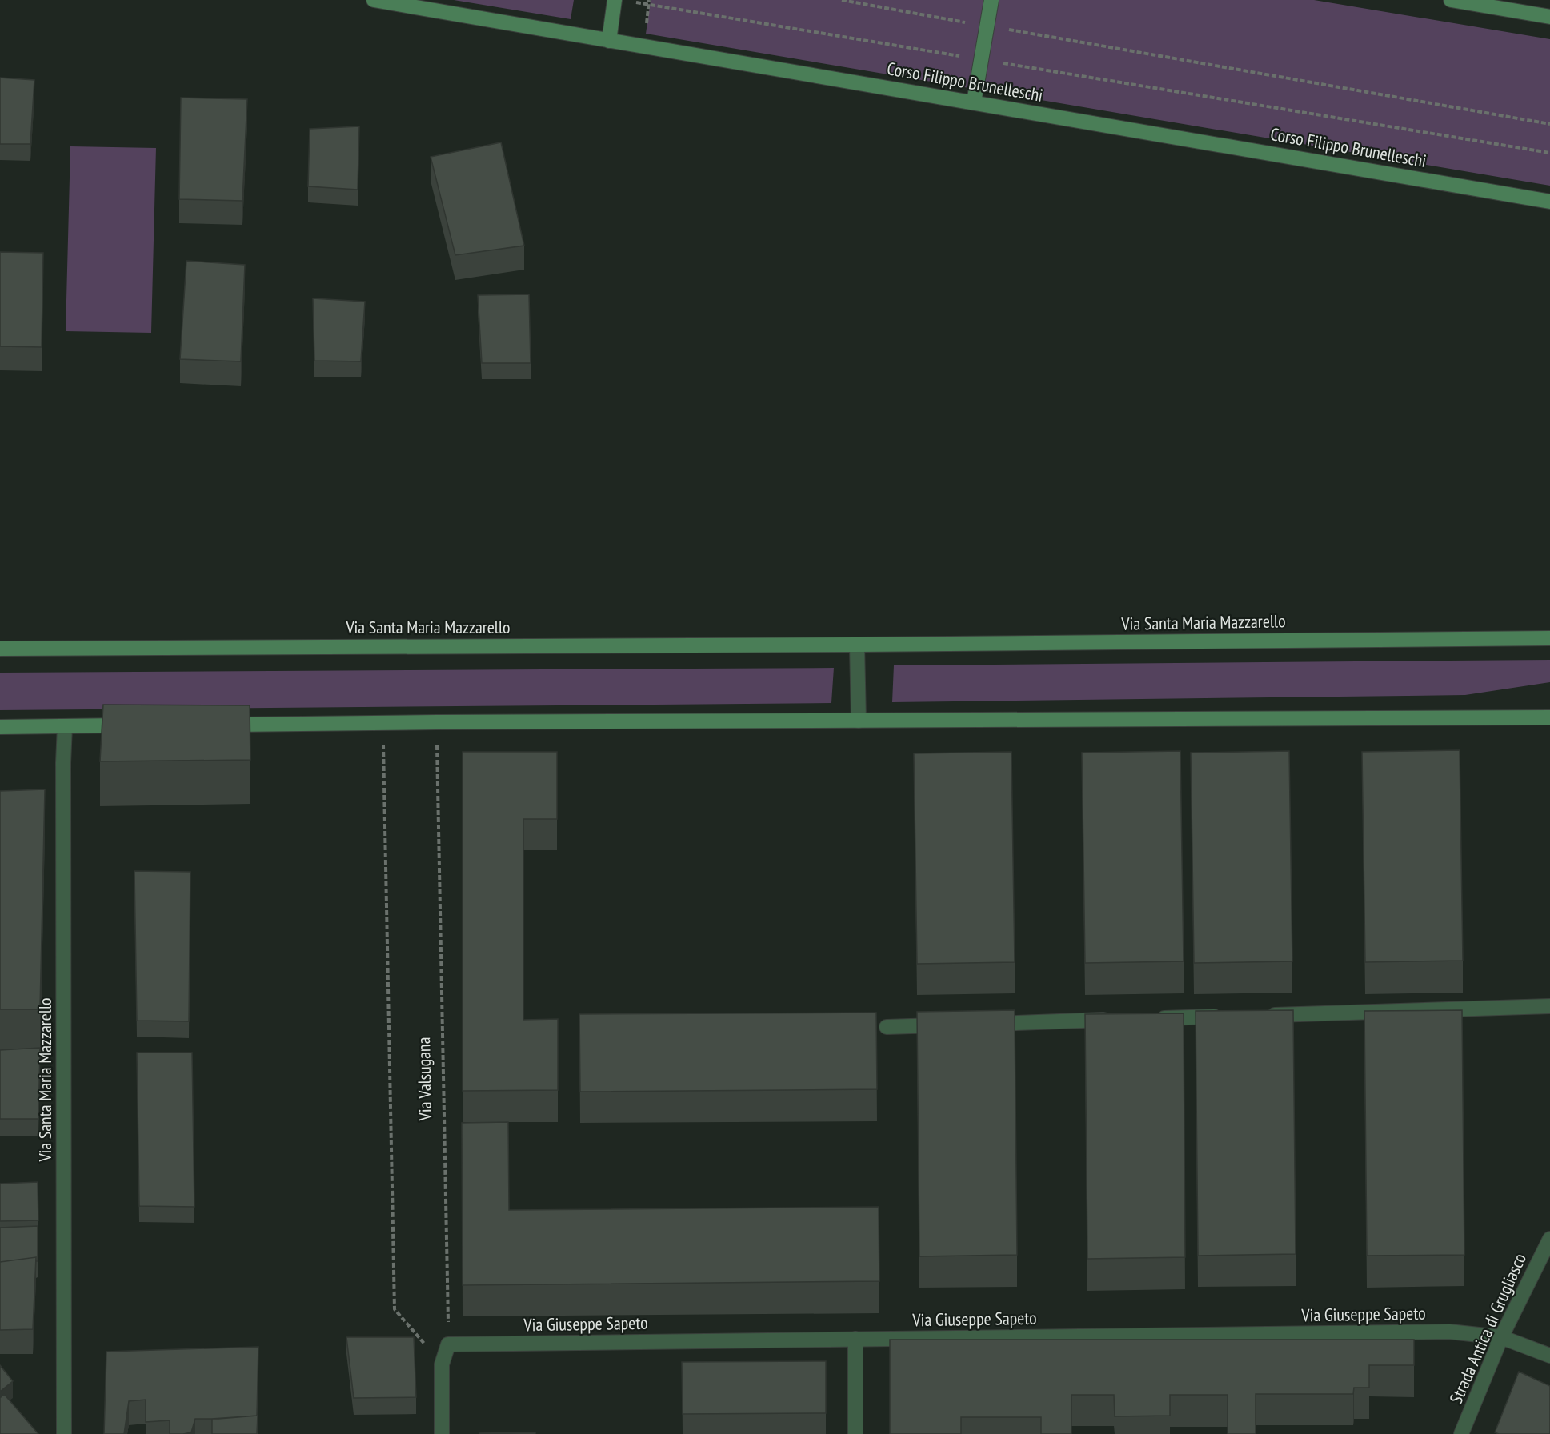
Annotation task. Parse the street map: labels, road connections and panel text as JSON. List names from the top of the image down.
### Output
{
  "streets": {
    "main road": ["Corso Filippo Brunelleschi", "Via Santa Maria Mazzarello"],
    "street": ["Via Giuseppe Sapeto", "Strada Antica di Grugliasco"],
    "path": ["Via Valsugana"]
  },
  "crossings": [
    ["Via Valsugana", "Via Giuseppe Sapeto"],
    ["Via Giuseppe Sapeto", "Strada Antica di Grugliasco"]
  ]
}
